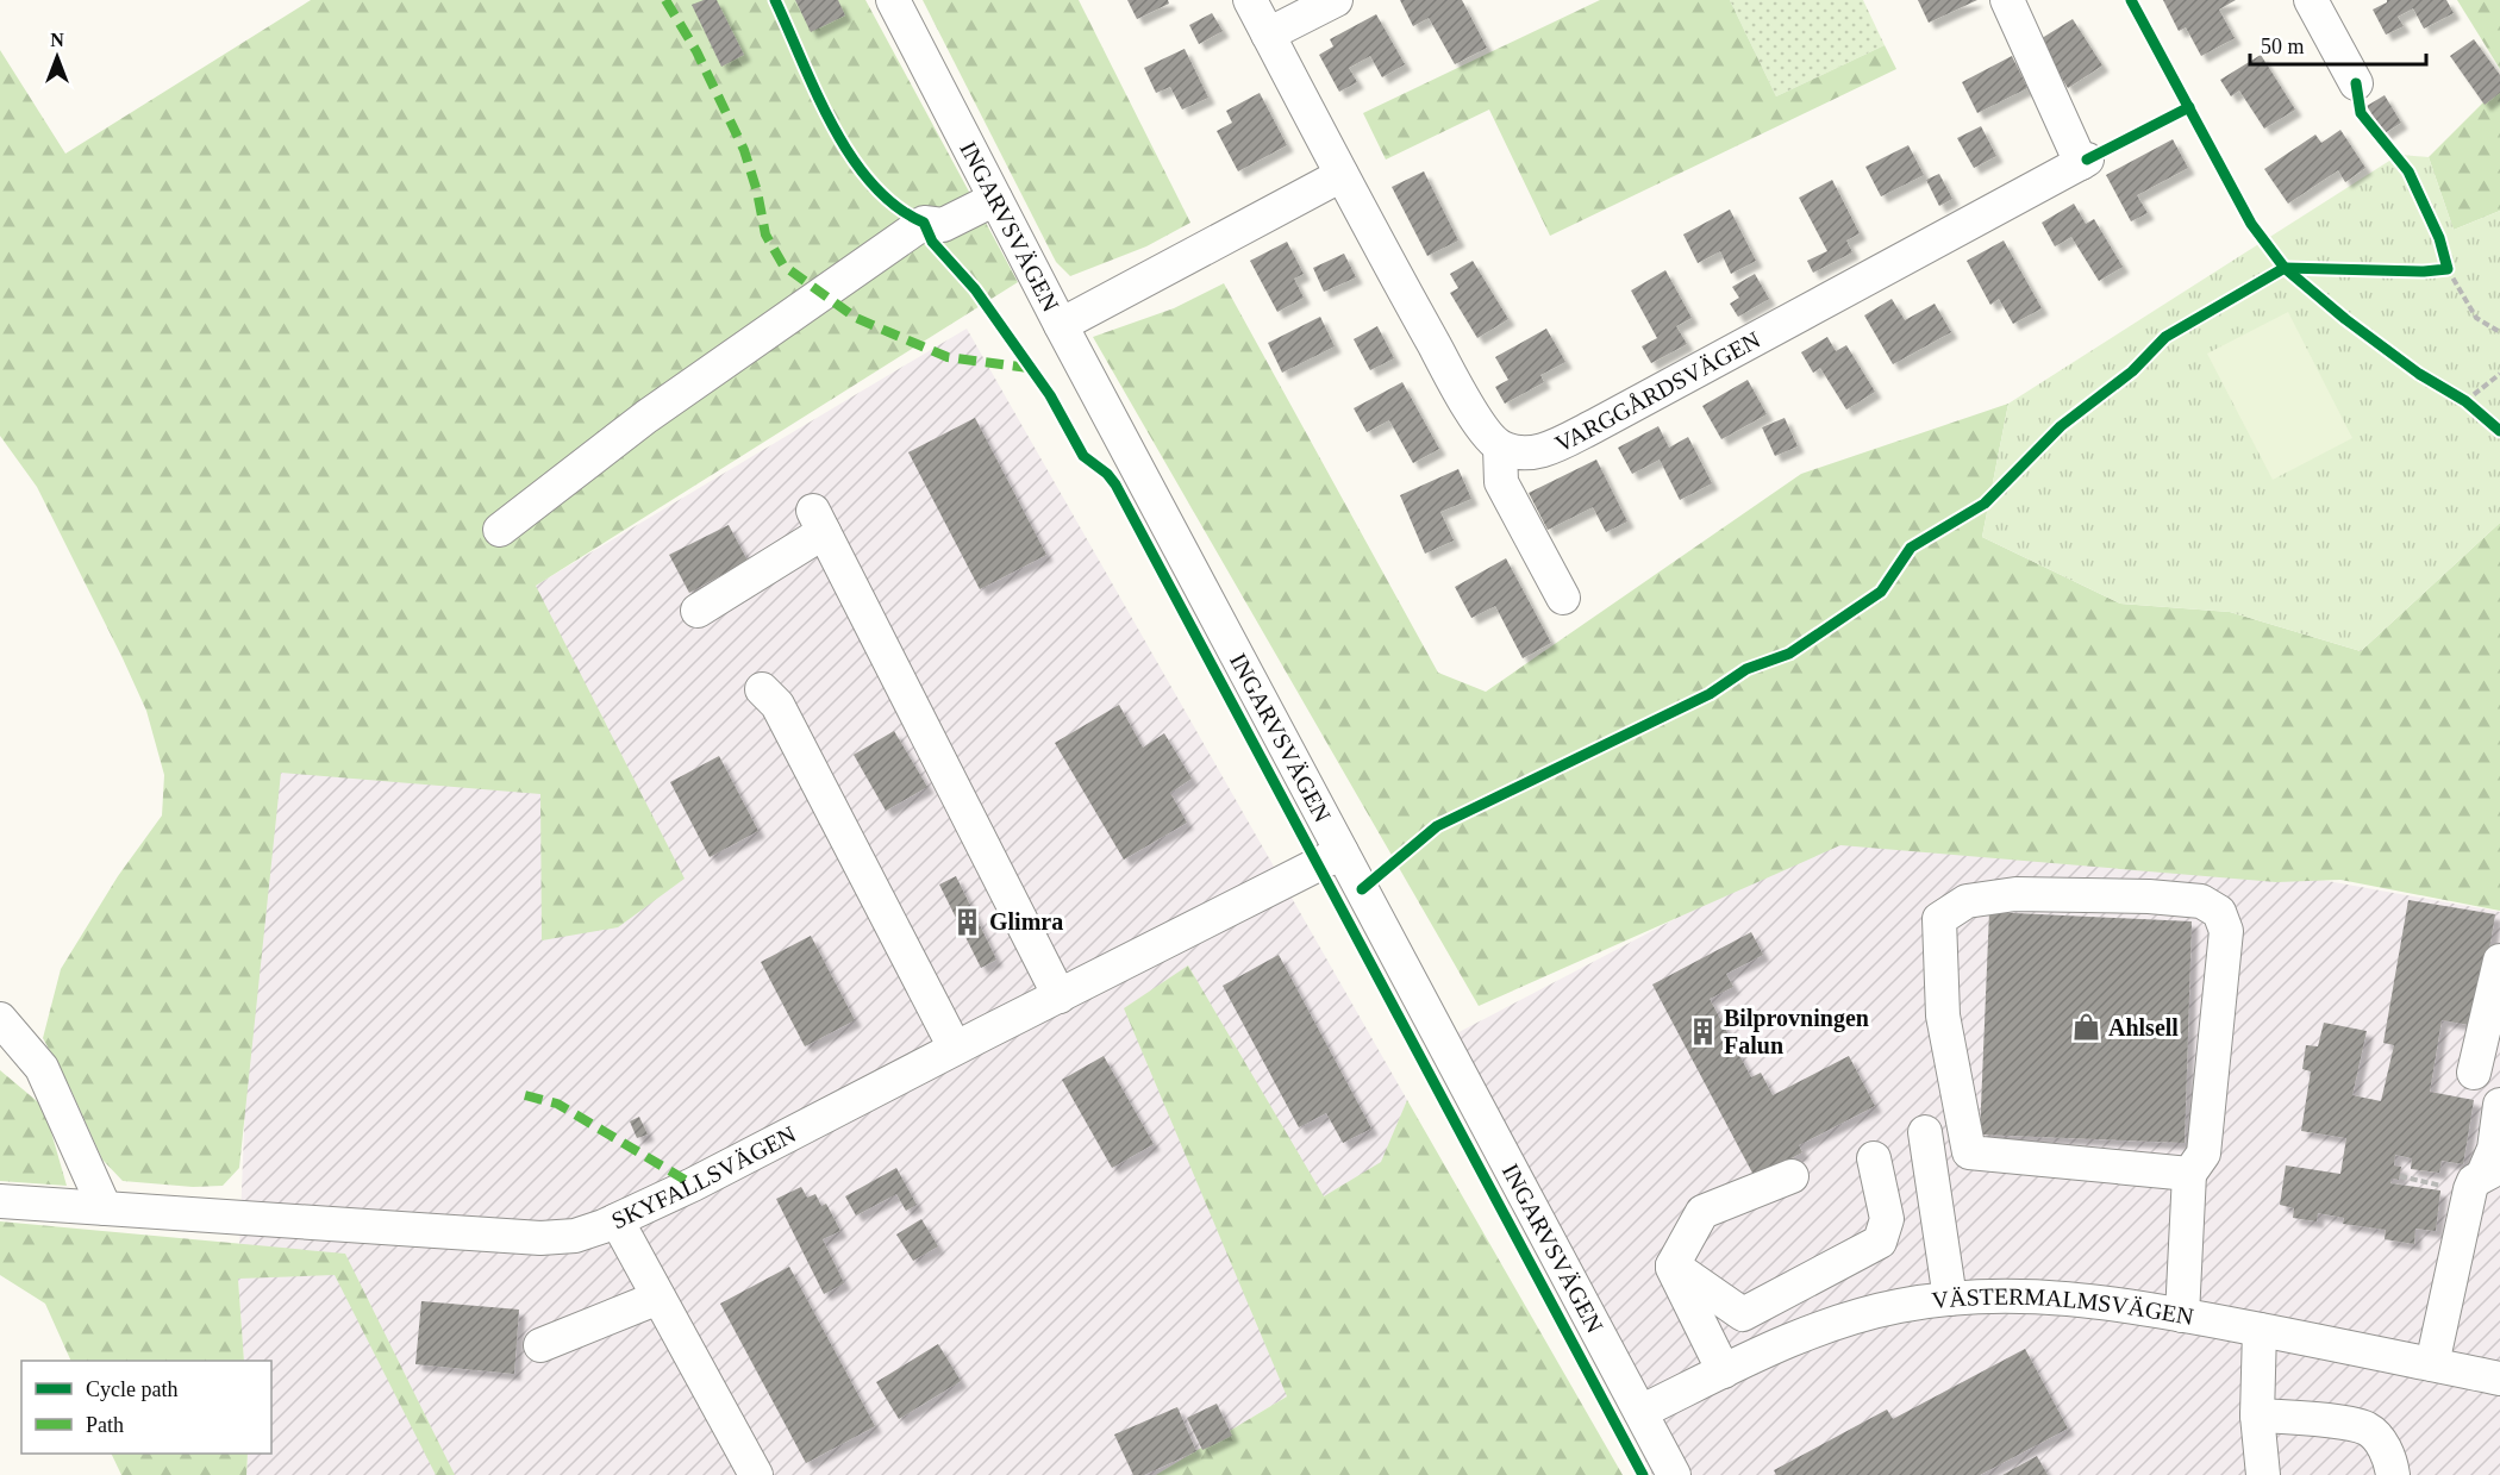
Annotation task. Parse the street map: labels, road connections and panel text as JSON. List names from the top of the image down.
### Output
{
  "streets": {
    "street": [
      "INGARVSVÄGEN",
      "VARGGÅRDSVÄGEN",
      "SKYFALLSVÄGEN",
      "VÄSTERMALMSVÄGEN"
    ]
  },
  "crossings": [
    ["INGARVSVÄGEN", "SKYFALLSVÄGEN"],
    ["INGARVSVÄGEN", "VÄSTERMALMSVÄGEN"]
  ],
  "places": {
    "building": ["Glimra", "Bilprovningen Falun"],
    "shop": ["Ahlsell"]
  },
  "legend": ["Cycle path", "Path"],
  "scale_bar": "50 m",
  "north": "top"
}
